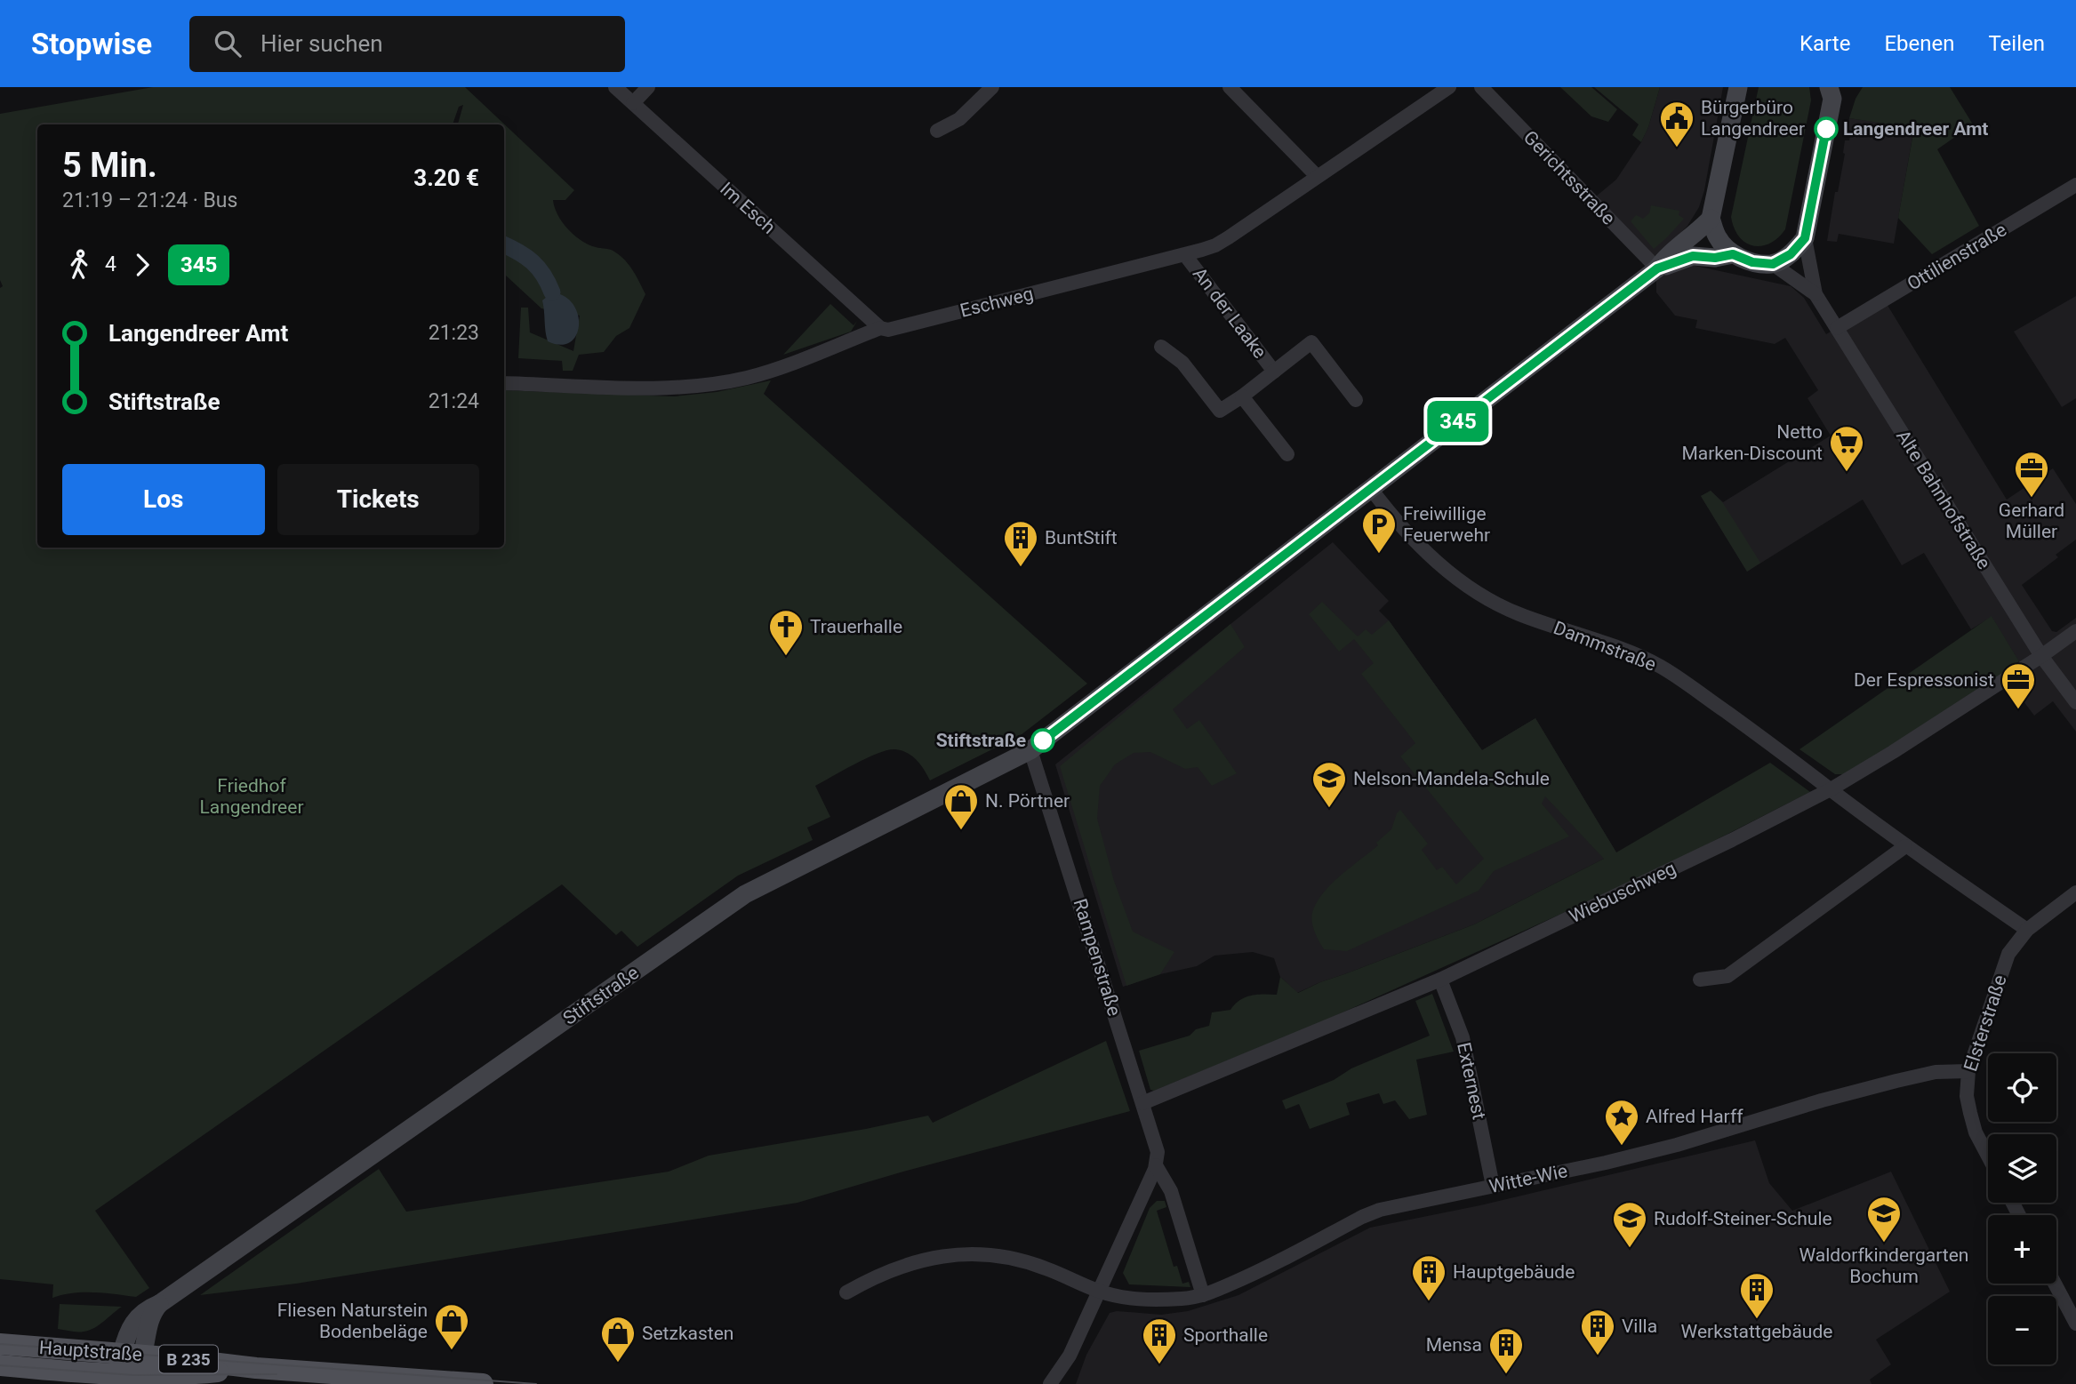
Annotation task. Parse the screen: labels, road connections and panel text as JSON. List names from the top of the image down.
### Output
{
  "streets": {
    "main road": ["Hauptstraße", "B 235"],
    "street": [
      "Gerichtsstraße",
      "Im Esch",
      "Ottilienstraße",
      "Eschweg",
      "An der Laake",
      "Alte Bahnhofstraße",
      "Dammstraße",
      "Wiebuschweg",
      "Rampenstraße",
      "Stiftstraße",
      "Elsterstraße",
      "Externest",
      "Witte-Wie"
    ]
  },
  "crossings": [
    ["Gerichtsstraße", "Stiftstraße"],
    ["Im Esch", "Eschweg"],
    ["Ottilienstraße", "Alte Bahnhofstraße"],
    ["Eschweg", "An der Laake"],
    ["Alte Bahnhofstraße", "Wiebuschweg"],
    ["Dammstraße", "Wiebuschweg"],
    ["Dammstraße", "Stiftstraße"],
    ["Dammstraße", "Elsterstraße"],
    ["Wiebuschweg", "Rampenstraße"],
    ["Wiebuschweg", "Externest"],
    ["Rampenstraße", "Stiftstraße"],
    ["Rampenstraße", "Witte-Wie"],
    ["Stiftstraße", "Hauptstraße"],
    ["Elsterstraße", "Witte-Wie"],
    ["Externest", "Witte-Wie"]
  ],
  "parks": ["Friedhof Langendreer"],
  "places": {
    "other": ["Langendreer Amt", "Stiftstraße"],
    "public building": ["Bürgerbüro Langendreer"],
    "supermarket": ["Netto Marken-Discount"],
    "office": ["Gerhard Müller", "Der Espressonist"],
    "parking": ["Freiwillige Feuerwehr"],
    "building": [
      "BuntStift",
      "Hauptgebäude",
      "Werkstattgebäude",
      "Villa",
      "Sporthalle",
      "Mensa"
    ],
    "church": ["Trauerhalle"],
    "school or university": ["Nelson-Mandela-Schule", "Waldorfkindergarten Bochum", "Rudolf-Steiner-Schule"],
    "shop": ["N. Pörtner", "Fliesen Naturstein Bodenbeläge", "Setzkasten"],
    "place": ["Alfred Harff"]
  },
  "lines": ["bus line 345"],
  "page": {
    "header": "Stopwise",
    "search": "Hier suchen",
    "nav": ["Karte", "Ebenen", "Teilen"],
    "on_map": "345",
    "heading": ["5 Min.", "21:19 – 21:24 · Bus", "3.20 €"],
    "legs": ["4", "345"],
    "list": [
      {
        "name": "Langendreer Amt",
        "value": "21:23"
      },
      {
        "name": "Stiftstraße",
        "value": "21:24"
      }
    ],
    "buttons": ["Los", "Tickets"],
    "map_buttons": ["+", "−"]
  }
}
